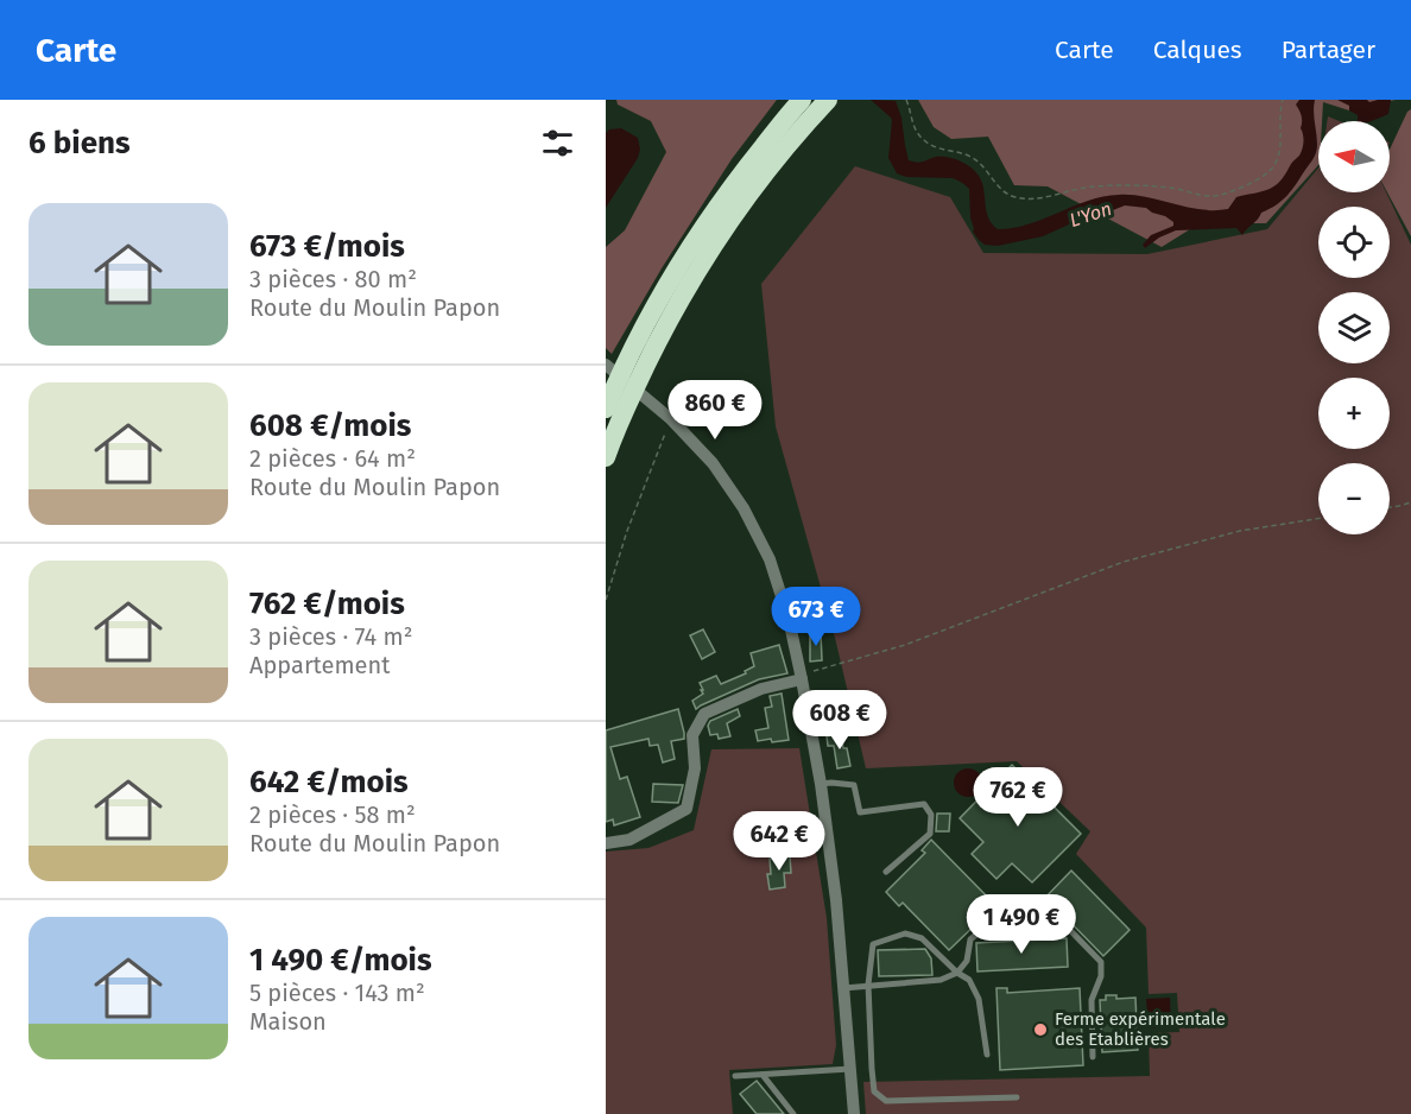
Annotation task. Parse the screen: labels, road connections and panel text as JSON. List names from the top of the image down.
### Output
{
  "water": ["L'Yon"],
  "places": ["Ferme expérimentale des Etablières"],
  "north": "left",
  "page": {
    "header": "Carte",
    "nav": ["Carte", "Calques", "Partager"],
    "heading": "6 biens",
    "map_buttons": ["+", "−"],
    "list": [
      {
        "name": "673 €/mois",
        "note": "3 pièces · 80 m² · Route du Moulin Papon"
      },
      {
        "name": "608 €/mois",
        "note": "2 pièces · 64 m² · Route du Moulin Papon"
      },
      {
        "name": "762 €/mois",
        "note": "3 pièces · 74 m² · Appartement"
      },
      {
        "name": "642 €/mois",
        "note": "2 pièces · 58 m² · Route du Moulin Papon"
      },
      {
        "name": "1 490 €/mois",
        "note": "5 pièces · 143 m² · Maison"
      }
    ],
    "price": [
      "860 €",
      "673 €",
      "608 €",
      "762 €",
      "642 €",
      "1 490 €"
    ]
  }
}
